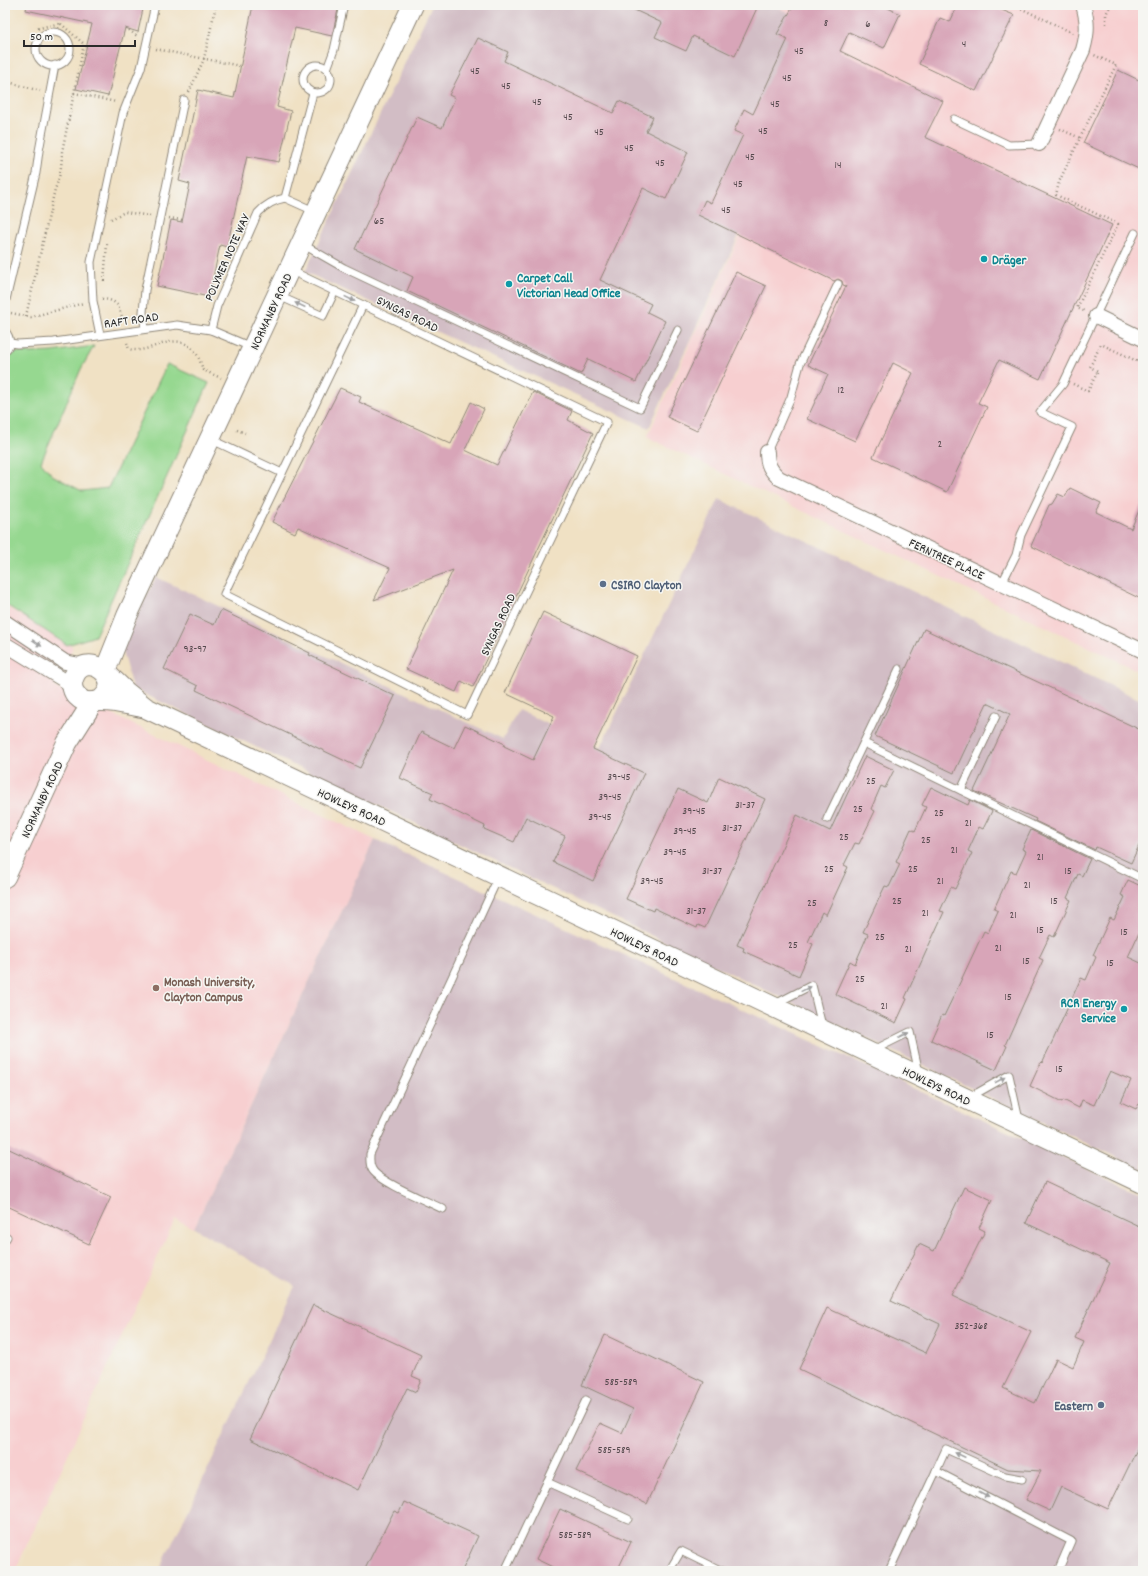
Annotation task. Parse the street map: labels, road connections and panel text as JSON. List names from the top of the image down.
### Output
{
  "streets": {
    "street": ["NORMANBY ROAD", "FERNTREE PLACE", "HOWLEYS ROAD"],
    "lane": ["POLYMER NOTE WAY", "SYNGAS ROAD", "RAFT ROAD"]
  },
  "crossings": [
    ["POLYMER NOTE WAY", "RAFT ROAD"],
    ["NORMANBY ROAD", "SYNGAS ROAD"],
    ["NORMANBY ROAD", "RAFT ROAD"],
    ["NORMANBY ROAD", "HOWLEYS ROAD"]
  ],
  "places": [
    "Dräger",
    "Carpet Call Victorian Head Office",
    "CSIRO Clayton",
    "Monash University, Clayton Campus",
    "RCR Energy Service",
    "Eastern"
  ],
  "house_numbers": [
    "8",
    "6",
    "4",
    "45",
    "45",
    "45",
    "45",
    "45",
    "45",
    "45",
    "45",
    "45",
    "45",
    "45",
    "45",
    "14",
    "45",
    "45",
    "65",
    "12",
    "2",
    "93-97",
    "39-45",
    "25",
    "39-45",
    "31-37",
    "25",
    "39-45",
    "25",
    "39-45",
    "21",
    "31-37",
    "39-45",
    "25",
    "25",
    "21",
    "39-45",
    "21",
    "25",
    "25",
    "31-37",
    "15",
    "39-45",
    "21",
    "21",
    "25",
    "15",
    "25",
    "31-37",
    "21",
    "21",
    "15",
    "15",
    "25",
    "25",
    "21",
    "21",
    "15",
    "15",
    "25",
    "15",
    "21",
    "15",
    "15",
    "352-368",
    "585-589",
    "585-589",
    "585-589"
  ],
  "scale_bar": "50 m"
}
